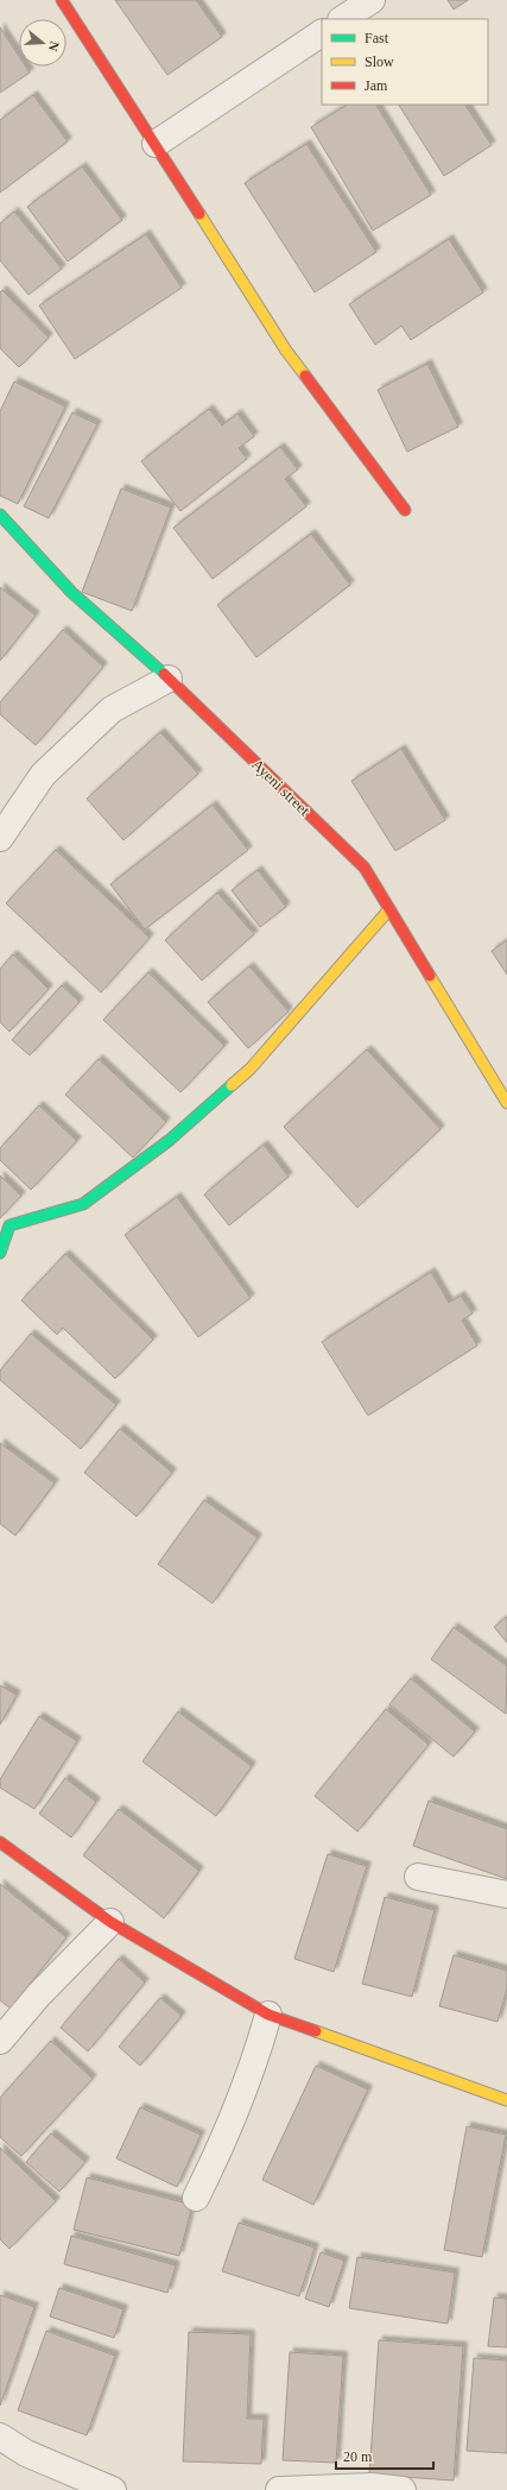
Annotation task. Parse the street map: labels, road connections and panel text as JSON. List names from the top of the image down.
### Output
{
  "streets": {
    "street": ["Ayeni street"]
  },
  "legend": ["Fast", "Slow", "Jam"],
  "scale_bar": "20 m",
  "north": "right"
}
